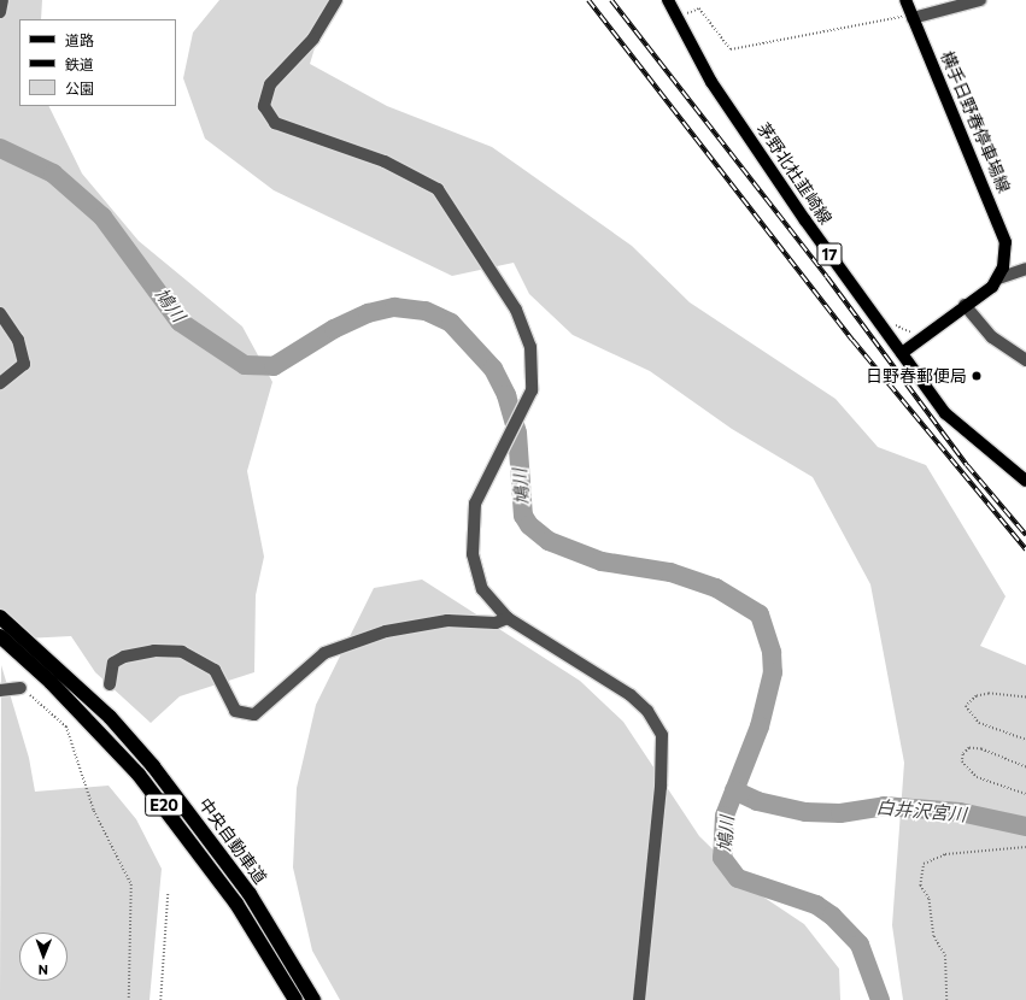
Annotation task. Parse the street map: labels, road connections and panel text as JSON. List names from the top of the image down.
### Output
{
  "streets": {
    "highway": ["E20", "中央自動車道"],
    "main road": ["横手日野春停車場線", "茅野北杜韮崎線", "17"]
  },
  "water": ["鳩川", "白井沢宮川"],
  "places": ["日野春郵便局"],
  "legend": ["道路", "鉄道", "公園"],
  "north": "bottom"
}
